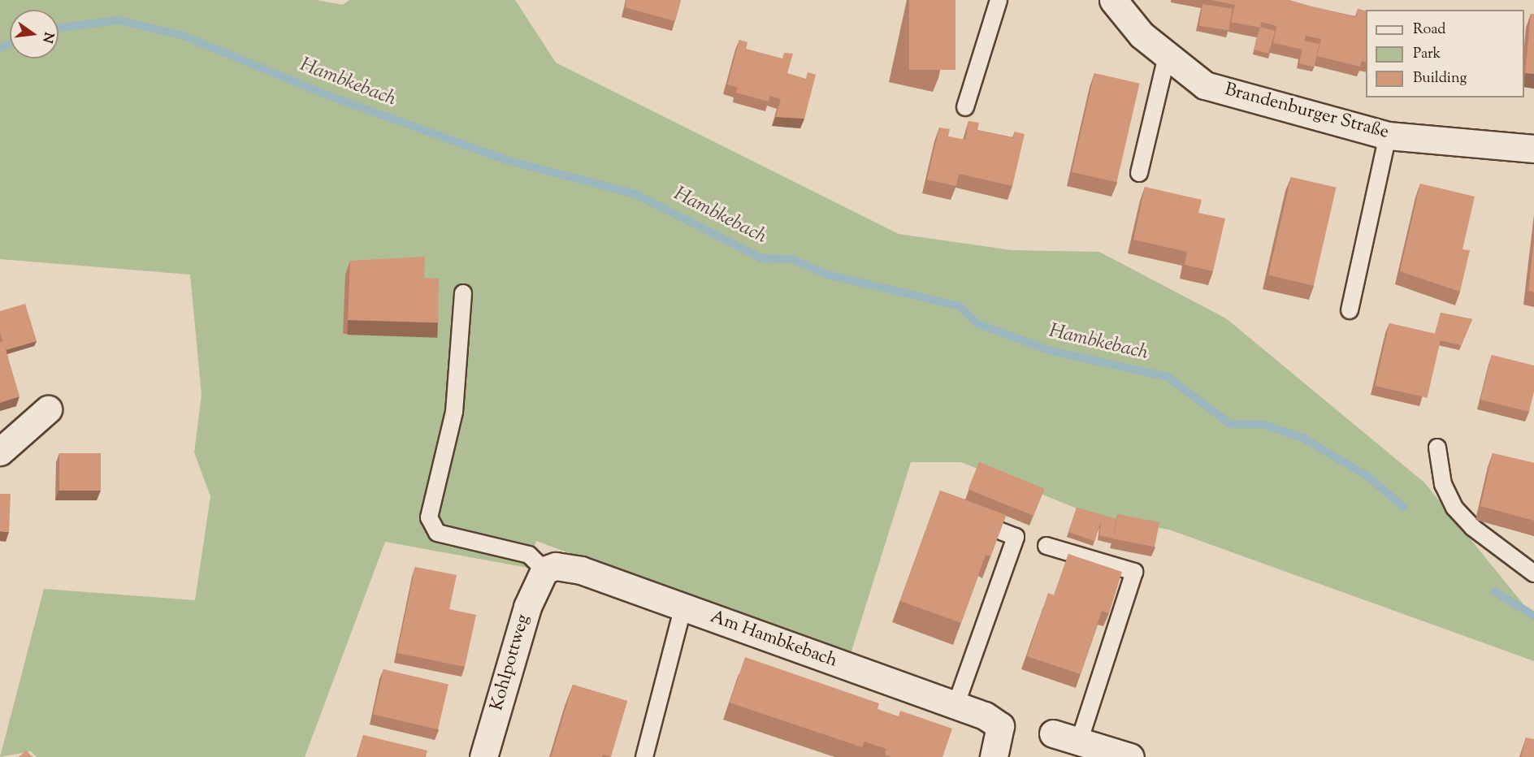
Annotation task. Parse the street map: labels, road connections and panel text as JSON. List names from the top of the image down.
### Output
{
  "streets": {
    "street": ["Brandenburger Straße", "Am Hambkebach", "Kohlpottweg"]
  },
  "crossings": [
    ["Am Hambkebach", "Kohlpottweg"]
  ],
  "water": ["Hambkebach"],
  "legend": ["Road", "Park", "Building"],
  "north": "right"
}
